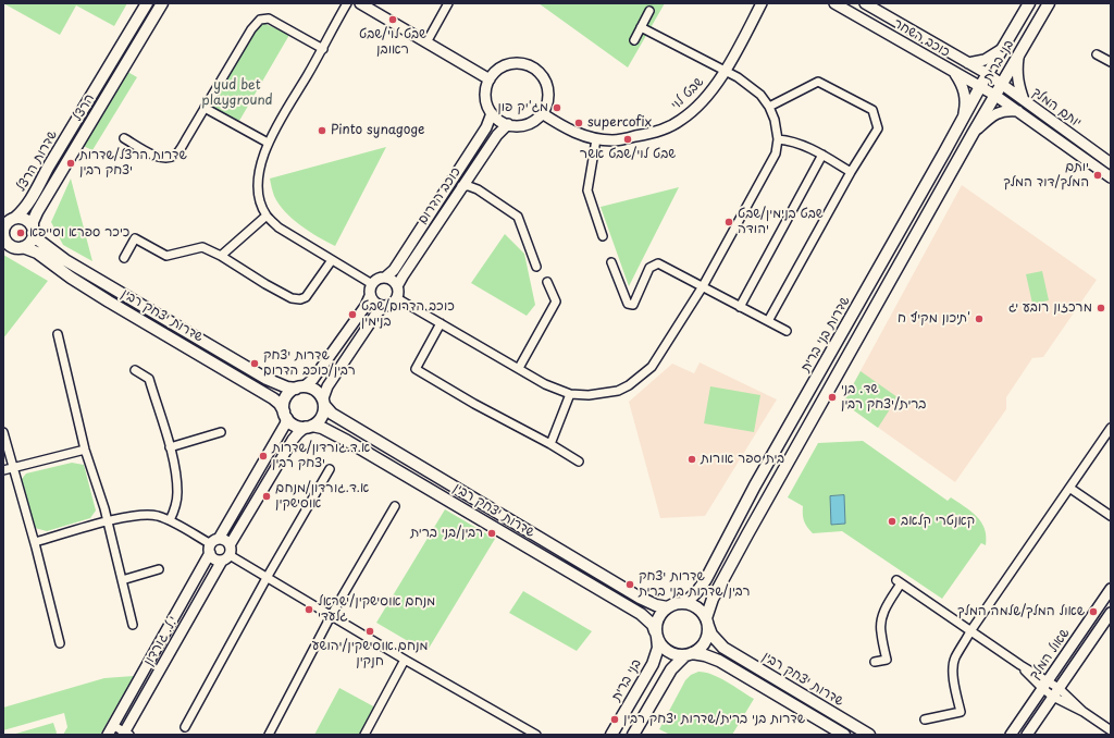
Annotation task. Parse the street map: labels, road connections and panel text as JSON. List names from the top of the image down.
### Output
{
  "streets": {
    "main road": [
      "בני ברית",
      "הרצל",
      "שדרות הרצל",
      "שדרות יצחק רבין",
      "שדרות בני ברית"
    ],
    "street": [
      "כוכב השחר",
      "שבט לוי",
      "יותם המלך",
      "כוכב הדרום",
      "י.ל. גורדון",
      "שאול המלך"
    ]
  },
  "crossings": [
    ["כוכב השחר", "בני ברית"],
    ["כוכב השחר", "יותם המלך"],
    ["כוכב השחר", "שדרות בני ברית"],
    ["בני ברית", "יותם המלך"],
    ["בני ברית", "שדרות יצחק רבין"],
    ["בני ברית", "שדרות בני ברית"],
    ["שבט לוי", "כוכב הדרום"],
    ["הרצל", "שדרות הרצל"],
    ["הרצל", "שדרות יצחק רבין"],
    ["יותם המלך", "שדרות בני ברית"],
    ["שדרות הרצל", "שדרות יצחק רבין"],
    ["שדרות יצחק רבין", "שדרות בני ברית"],
    ["שדרות יצחק רבין", "י.ל. גורדון"]
  ],
  "parks": ["yud bet playground"],
  "places": [
    "שבט לוי/שבט ראובן",
    "מג'יק פון",
    "supercofix",
    "Pinto synagoge",
    "שבט לוי/שבט אשר",
    "שדרות הרצל/שדרות יצחק רבין",
    "יותם המלך/דוד המלך",
    "שבט בנימין/שבט יהודה",
    "כיכר ספרא וסייפא",
    "מרכזון רובע יג",
    "כוכב הדרום/שבט בנימין",
    "תיכון מקיף ח'",
    "שדרות יצחק רבין/כוכב הדרום",
    "שד. בני ברית/יצחק רבין",
    "א.ד.גורדון/שדרות יצחק רבין",
    "בית ספר אורות",
    "א.ד.גורדון/מנחם אוסישקין",
    "קאנטרי קלאב",
    "רבין/בני ברית",
    "שדרות יצחק רבין/שדרות בני ברית",
    "מנחם אוסישקין/ישראל גלעדי",
    "שאול המלך/שלמה המלך",
    "מנחם אוסישקין/יהושע חנקין",
    "שדרות בני ברית/שדרות יצחק רבין"
  ]
}
